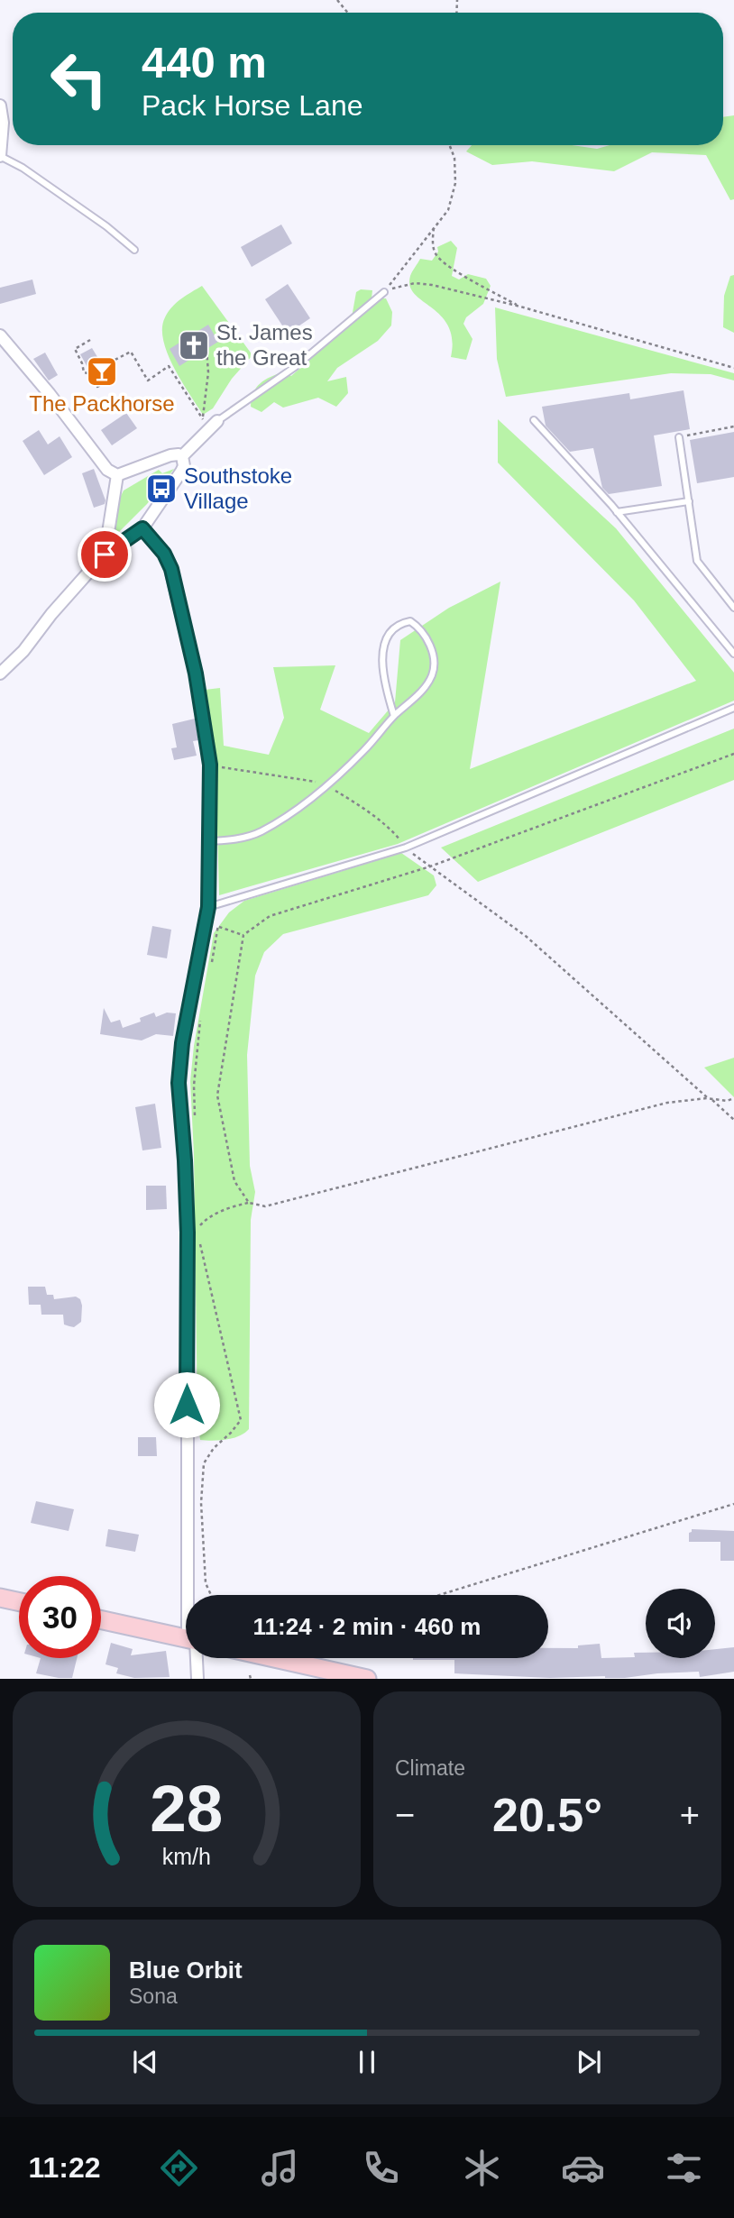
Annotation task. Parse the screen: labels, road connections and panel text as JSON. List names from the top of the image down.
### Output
{
  "places": {
    "church": ["St. James the Great"],
    "bar": ["The Packhorse"],
    "bus stop": ["Southstoke Village"]
  },
  "page": {
    "turn": ["440 m", "Pack Horse Lane"],
    "limit": "30",
    "trip": "11:24 · 2 min · 460 m",
    "tile": "Climate",
    "heat": ["−", "20.5°", "+"],
    "song": ["Blue Orbit", "Sona"],
    "tabs": "11:22",
    "gauge": ["28", "km/h"]
  }
}
